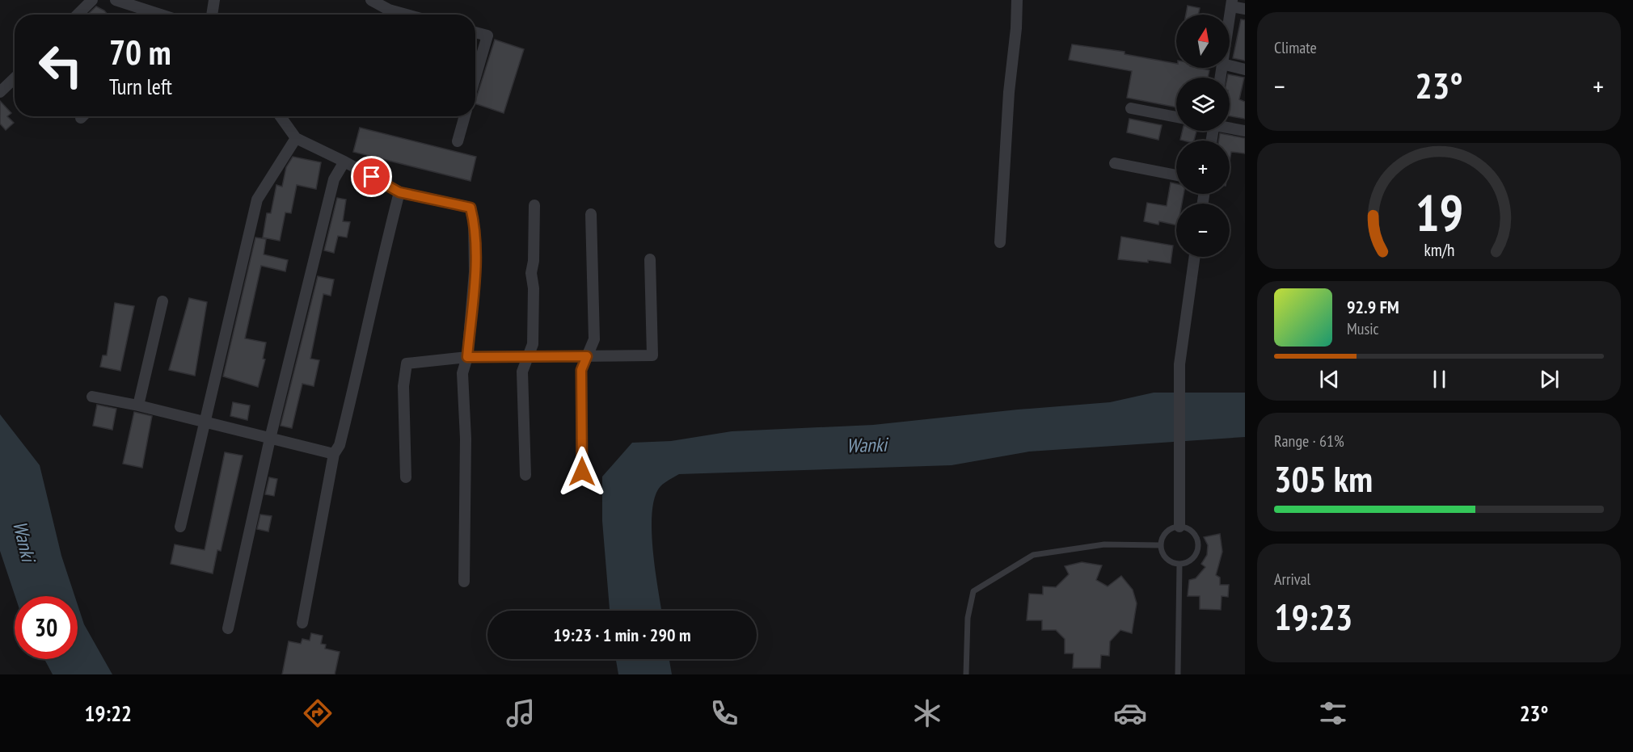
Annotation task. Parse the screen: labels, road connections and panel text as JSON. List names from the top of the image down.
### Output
{
  "water": ["Wanki"],
  "north": "top",
  "page": {
    "tile": [
      "Climate",
      ["Range · 61%", "305 km"],
      ["Arrival", "19:23"]
    ],
    "map_buttons": ["+", "−"],
    "turn": ["70 m", "Turn left"],
    "heat": ["−", "23°", "+"],
    "song": ["92.9 FM", "Music"],
    "limit": "30",
    "trip": "19:23 · 1 min · 290 m",
    "tabs": ["19:22", "23°"],
    "gauge": ["19", "km/h"]
  }
}
